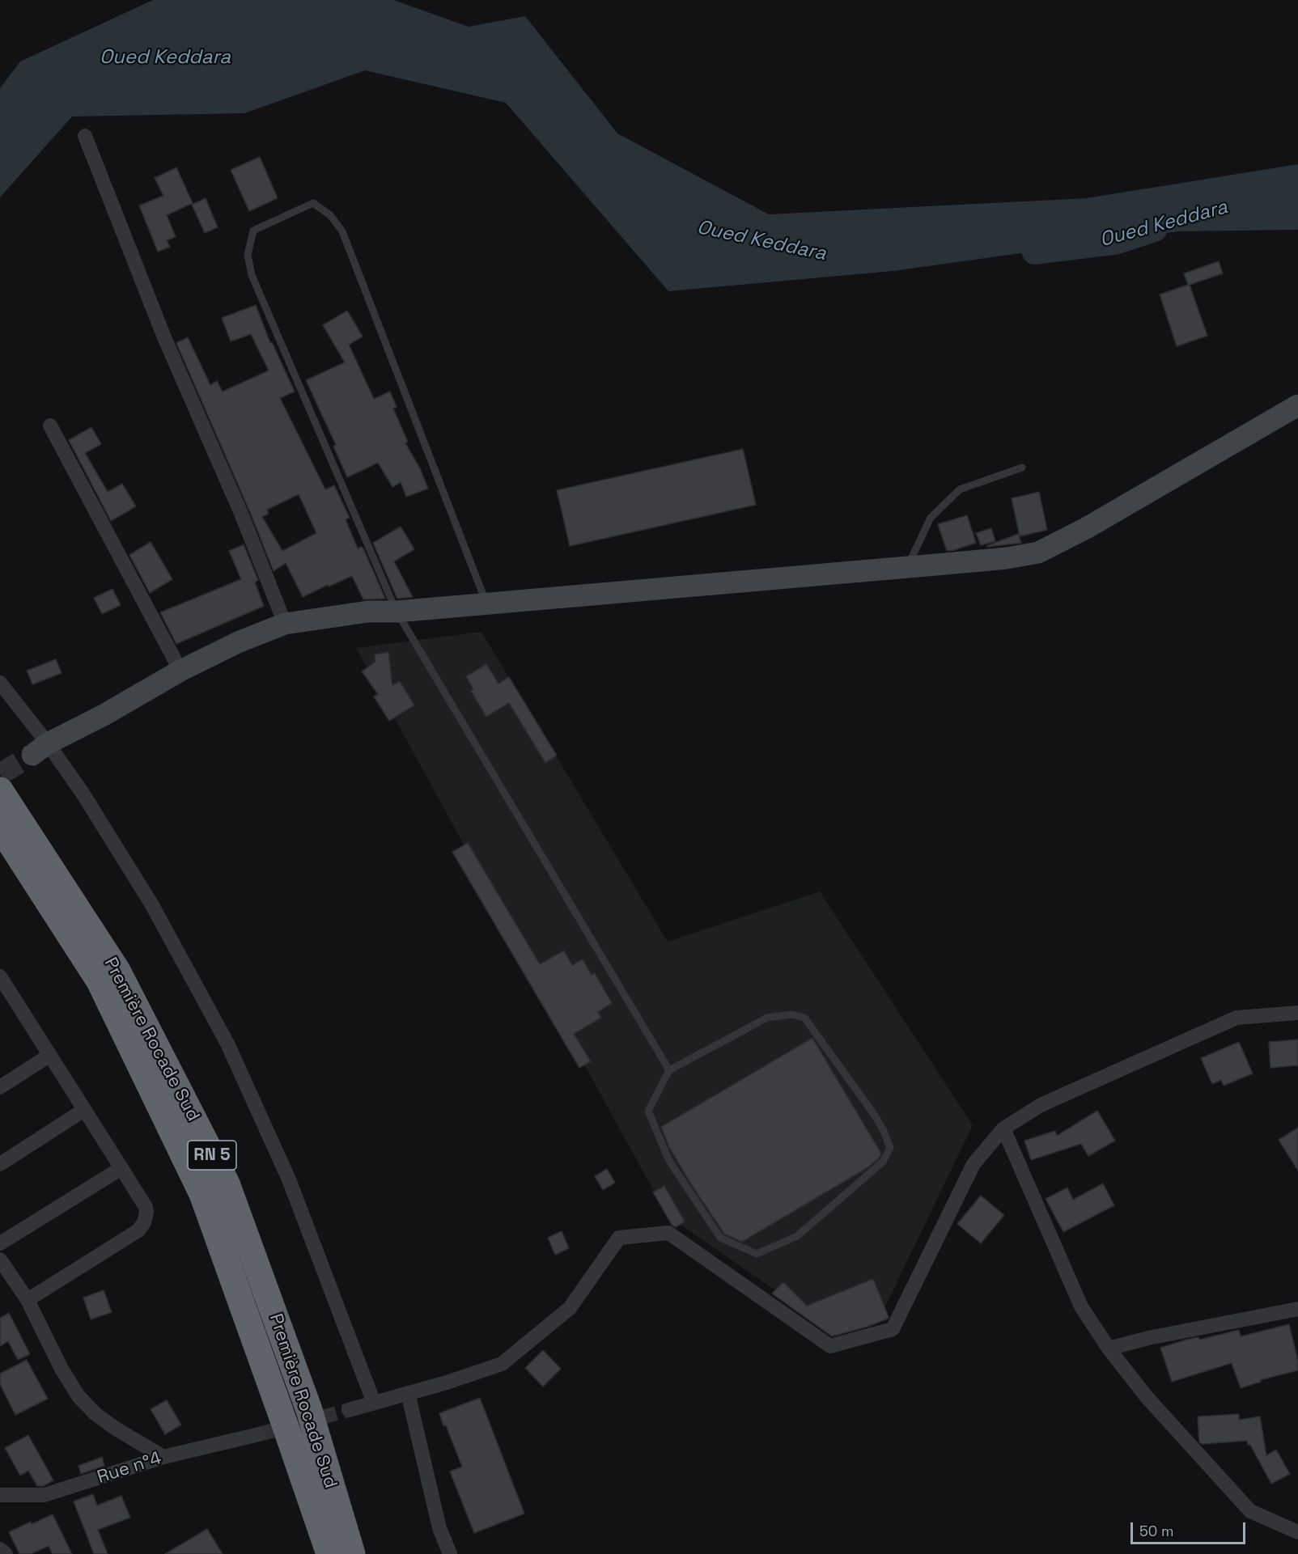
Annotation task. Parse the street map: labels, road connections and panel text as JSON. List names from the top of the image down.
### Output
{
  "streets": {
    "highway": ["Première Rocade Sud", "RN 5"],
    "street": ["Rue n°4"]
  },
  "water": ["Oued Keddara"],
  "scale_bar": "50 m"
}
